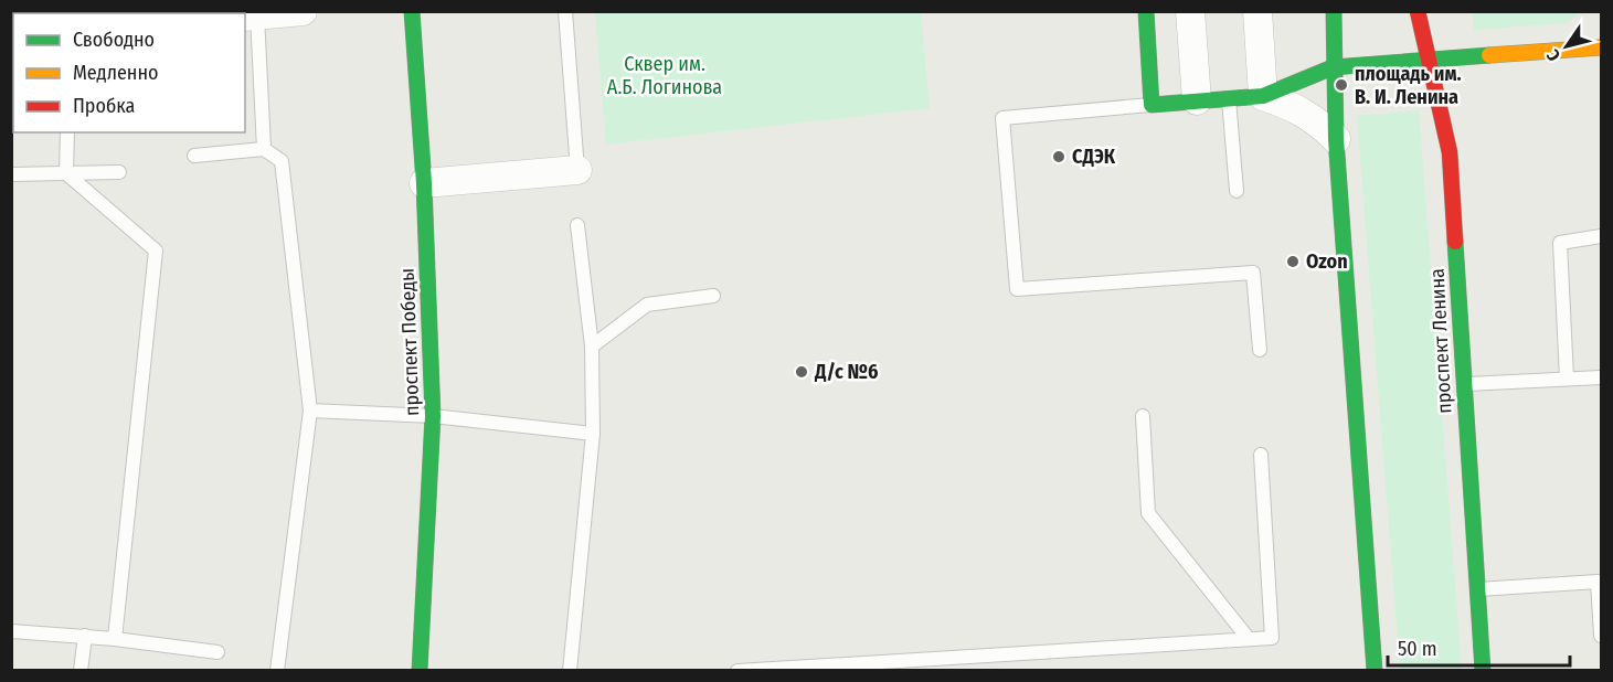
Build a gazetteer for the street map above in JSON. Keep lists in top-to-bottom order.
{
  "streets": {
    "street": ["проспект Ленина", "проспект Победы"]
  },
  "parks": ["Сквер им. А.Б. Логинова"],
  "places": [
    "площадь им. В. И. Ленина",
    "СДЭК",
    "Ozon",
    "Д/с №6"
  ],
  "legend": ["Свободно", "Медленно", "Пробка"],
  "scale_bar": "50 m",
  "north": "bottom left"
}
